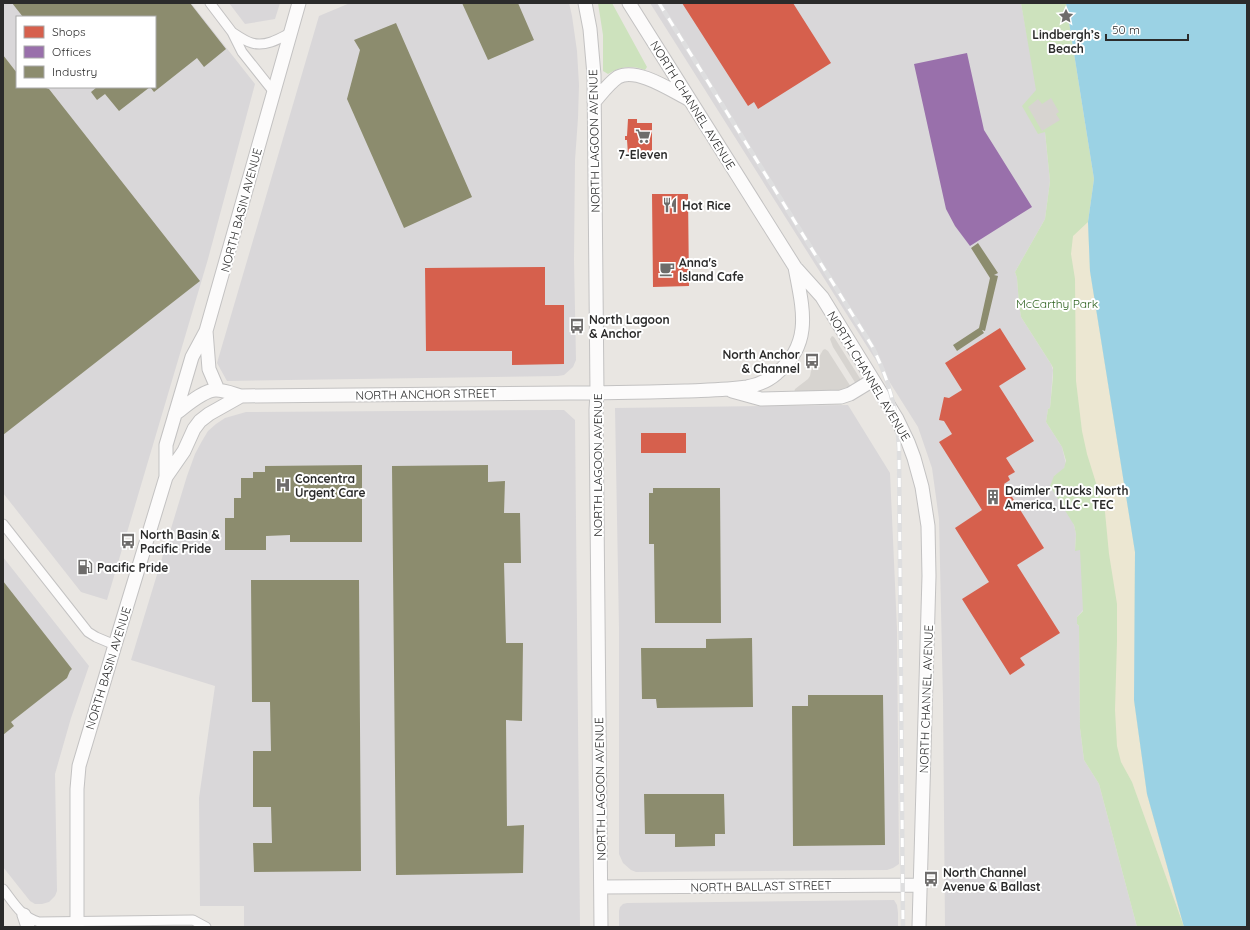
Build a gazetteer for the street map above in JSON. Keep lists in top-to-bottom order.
{
  "streets": {
    "street": [
      "NORTH CHANNEL AVENUE",
      "NORTH LAGOON AVENUE",
      "NORTH BASIN AVENUE",
      "NORTH ANCHOR STREET",
      "NORTH BALLAST STREET"
    ]
  },
  "crossings": [
    ["NORTH CHANNEL AVENUE", "NORTH ANCHOR STREET"],
    ["NORTH CHANNEL AVENUE", "NORTH BALLAST STREET"],
    ["NORTH LAGOON AVENUE", "NORTH ANCHOR STREET"],
    ["NORTH LAGOON AVENUE", "NORTH BALLAST STREET"],
    ["NORTH BASIN AVENUE", "NORTH ANCHOR STREET"]
  ],
  "parks": ["McCarthy Park"],
  "places": {
    "place": ["Lindbergh’s Beach"],
    "supermarket": ["7-Eleven"],
    "restaurant": ["Hot Rice"],
    "cafe": ["Anna's Island Cafe"],
    "bus stop": [
      "North Lagoon & Anchor",
      "North Anchor & Channel",
      "North Basin & Pacific Pride",
      "North Channel Avenue & Ballast"
    ],
    "hospital": ["Concentra Urgent Care"],
    "building": ["Daimler Trucks North America, LLC - TEC"],
    "fuel station": ["Pacific Pride"]
  },
  "legend": ["Shops", "Offices", "Industry"],
  "scale_bar": "50 m"
}
